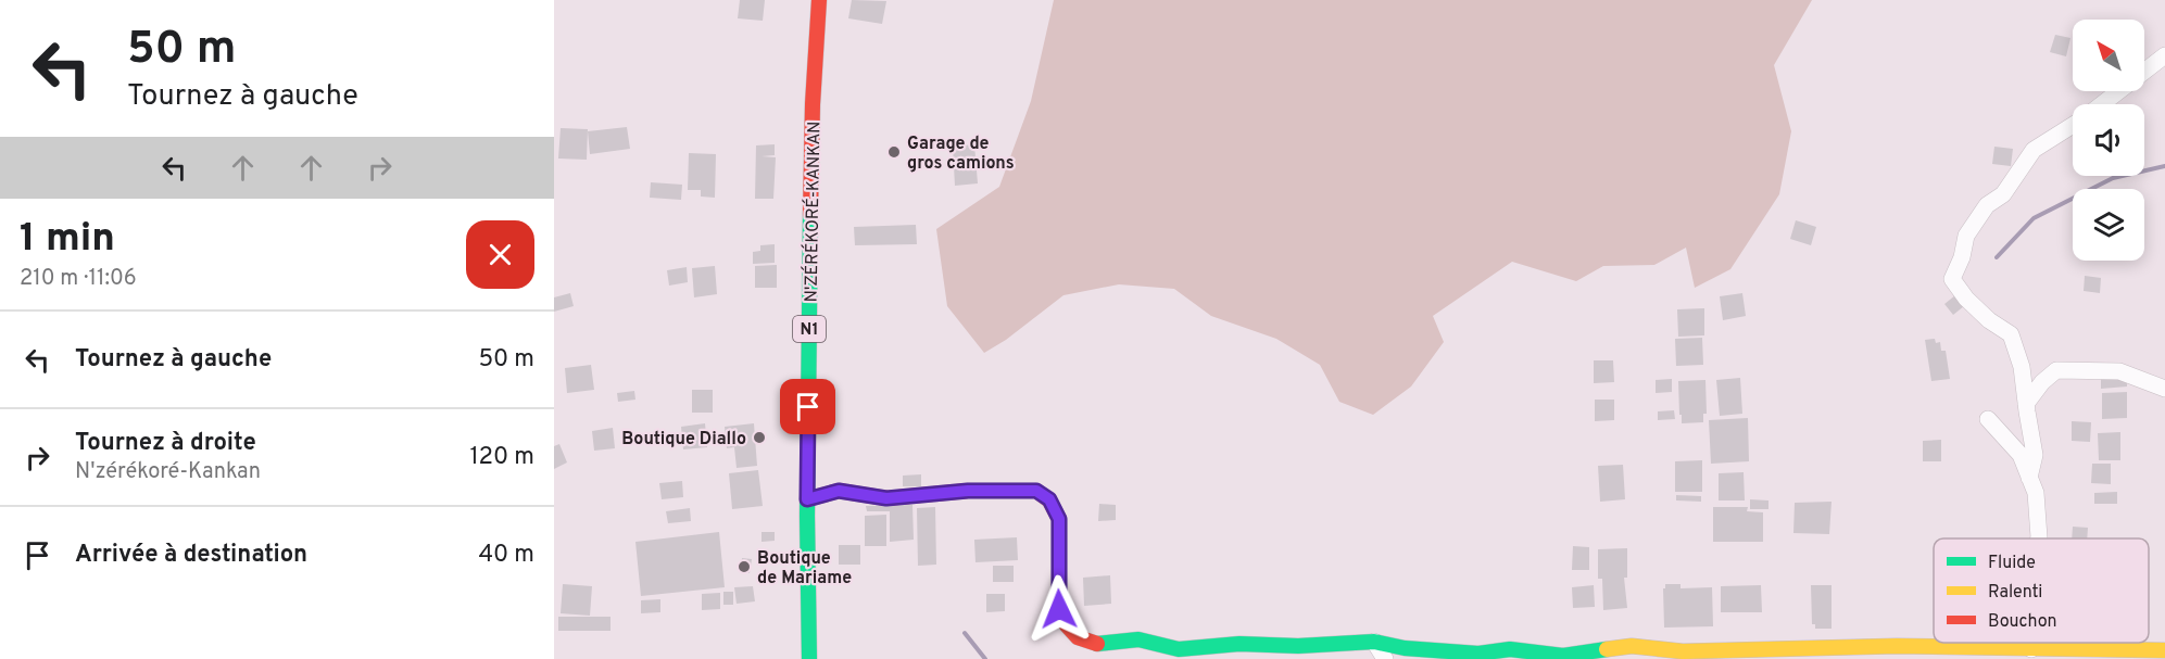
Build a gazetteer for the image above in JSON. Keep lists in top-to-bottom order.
{
  "streets": {
    "main road": ["N'ZÉRÉKORÉ-KANKAN", "N1"]
  },
  "places": ["Garage de gros camions", "Boutique Diallo", "Boutique de Mariame"],
  "legend": ["Fluide", "Ralenti", "Bouchon"],
  "north": "top left",
  "page": {
    "turn": ["50 m", "Tournez à gauche"],
    "heading": ["1 min", "210 m · 11:06"],
    "list": [
      {
        "name": "Tournez à gauche",
        "value": "50 m"
      },
      {
        "name": "Tournez à droite",
        "note": "N'zérékoré-Kankan",
        "value": "120 m"
      },
      {
        "name": "Arrivée à destination",
        "value": "40 m"
      }
    ]
  }
}
